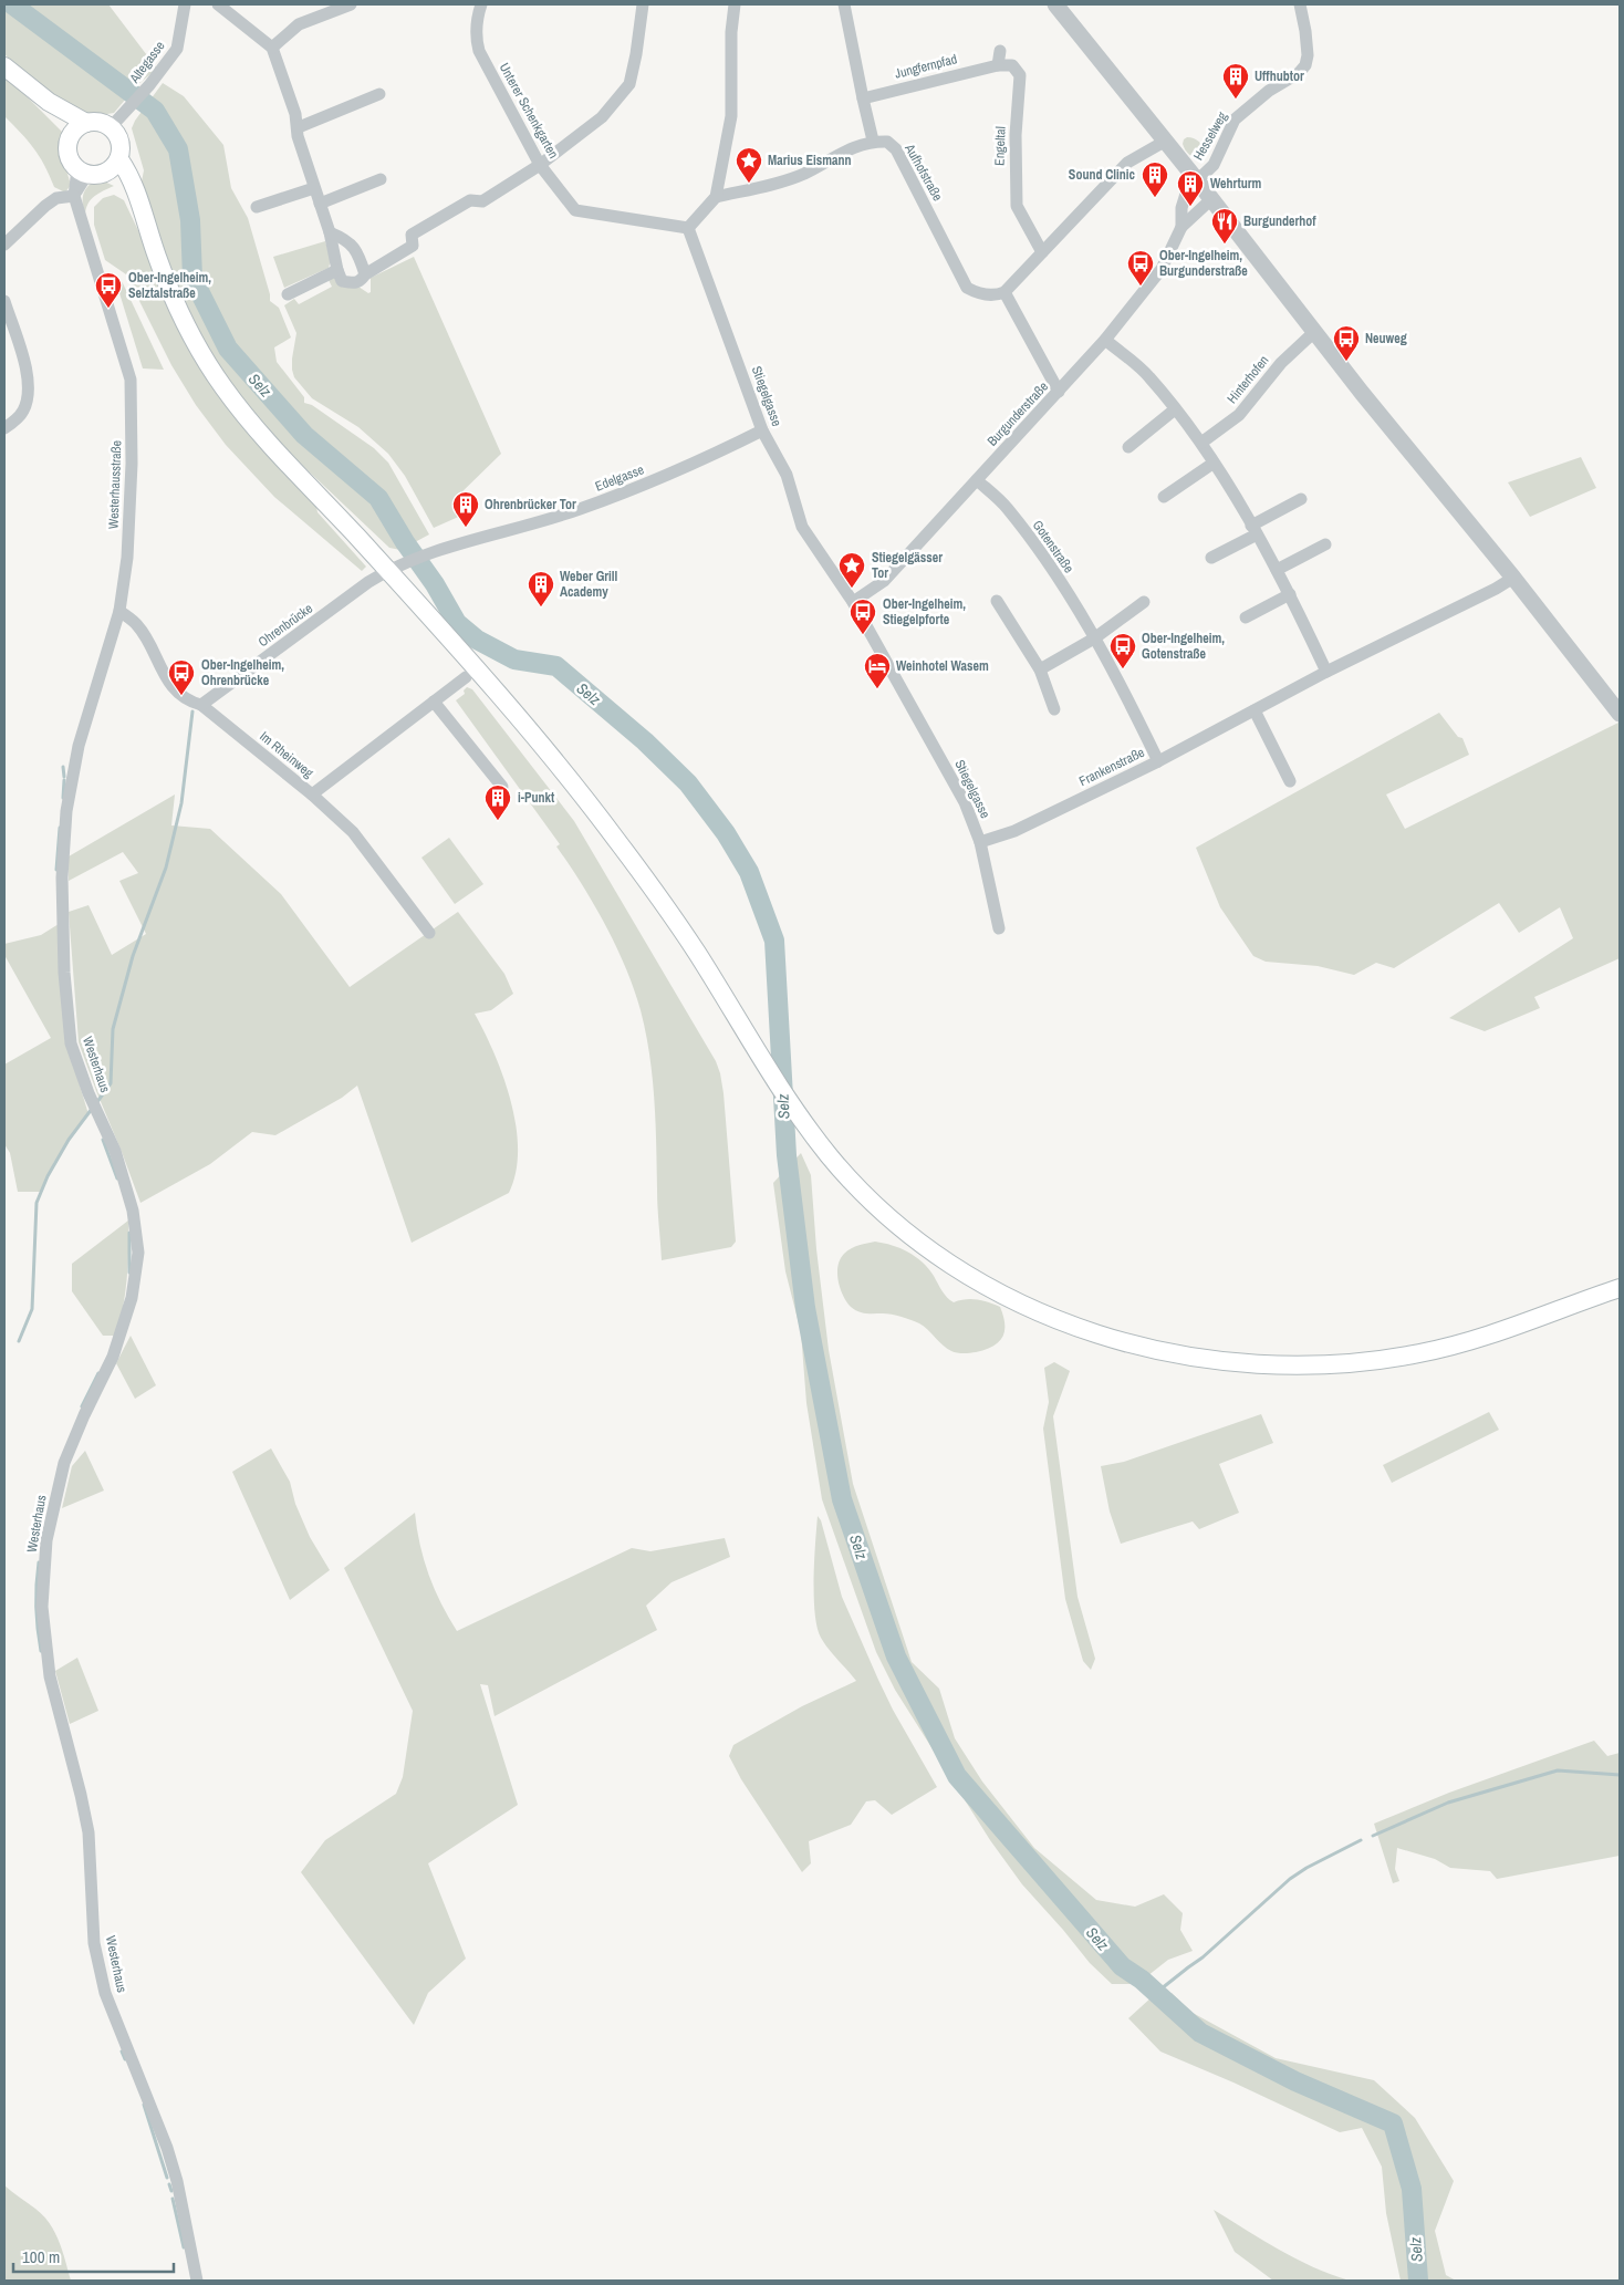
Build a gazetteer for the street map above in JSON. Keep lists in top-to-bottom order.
{
  "streets": {
    "street": [
      "Altegasse",
      "Jungfernpfad",
      "Unterer Schenkgarten",
      "Hesselweg",
      "Engeltal",
      "Aufhofstraße",
      "Hinterhofen",
      "Stiegelgasse",
      "Burgunderstraße",
      "Edelgasse",
      "Westerhausstraße",
      "Gotenstraße",
      "Ohrenbrücke",
      "Im Rheinweg",
      "Frankenstraße",
      "Westerhaus"
    ]
  },
  "crossings": [
    ["Jungfernpfad", "Engeltal"],
    ["Unterer Schenkgarten", "Stiegelgasse"],
    ["Hesselweg", "Burgunderstraße"],
    ["Stiegelgasse", "Burgunderstraße"],
    ["Stiegelgasse", "Edelgasse"],
    ["Stiegelgasse", "Frankenstraße"],
    ["Burgunderstraße", "Gotenstraße"],
    ["Edelgasse", "Ohrenbrücke"],
    ["Westerhausstraße", "Im Rheinweg"],
    ["Westerhausstraße", "Westerhaus"],
    ["Gotenstraße", "Frankenstraße"],
    ["Ohrenbrücke", "Im Rheinweg"]
  ],
  "water": ["Selz"],
  "places": {
    "building": [
      "Uffhubtor",
      "Sound Clinic",
      "Wehrturm",
      "Ohrenbrücker Tor",
      "Weber Grill Academy",
      "i-Punkt"
    ],
    "place": ["Marius Eismann", "Stiegelgässer Tor"],
    "restaurant": ["Burgunderhof"],
    "bus stop": [
      "Ober-Ingelheim, Burgunderstraße",
      "Ober-Ingelheim, Selztalstraße",
      "Neuweg",
      "Ober-Ingelheim, Stiegelpforte",
      "Ober-Ingelheim, Gotenstraße",
      "Ober-Ingelheim, Ohrenbrücke"
    ],
    "hotel": ["Weinhotel Wasem"]
  },
  "scale_bar": "100 m"
}
